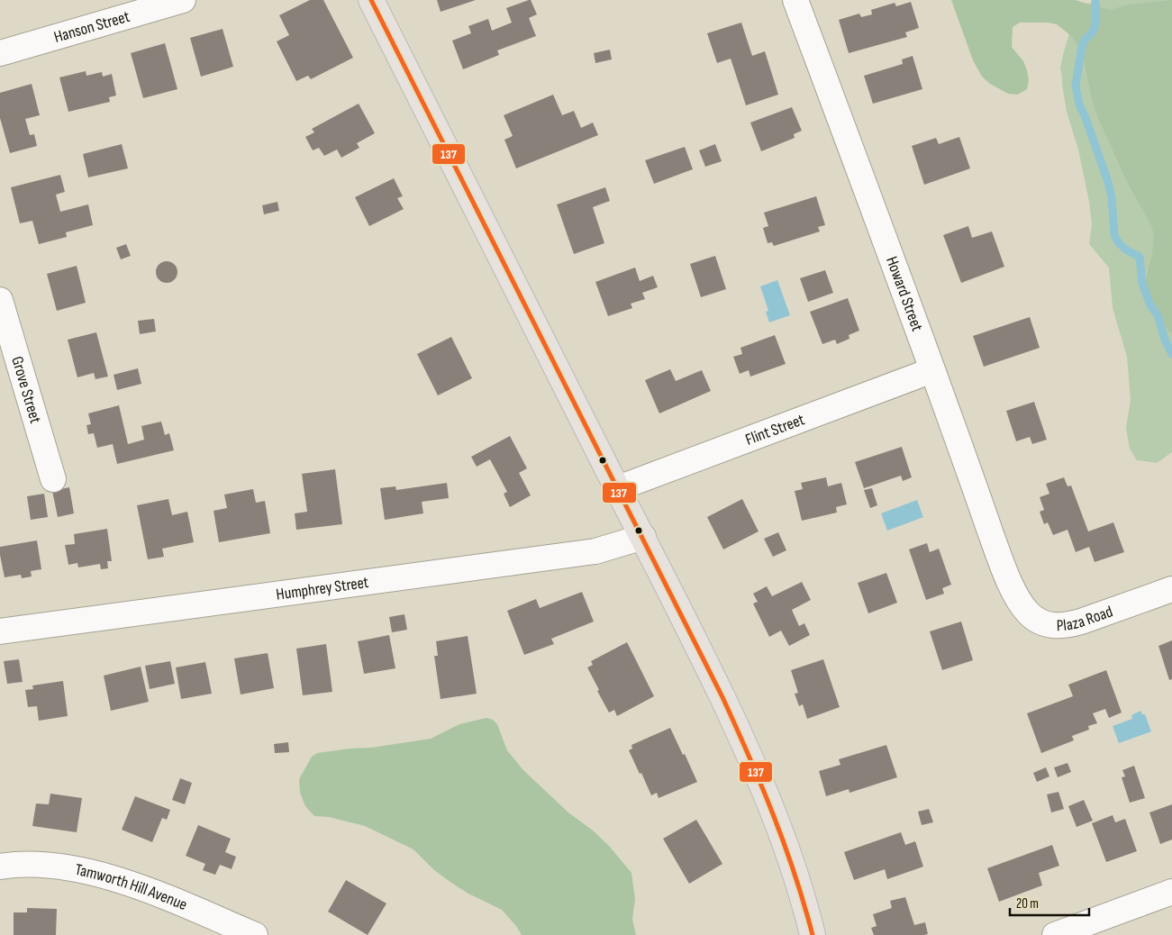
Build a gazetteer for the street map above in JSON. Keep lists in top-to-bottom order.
{
  "streets": {
    "street": [
      "Hanson Street",
      "Howard Street",
      "Grove Street",
      "Flint Street",
      "Humphrey Street",
      "Plaza Road",
      "Tamworth Hill Avenue"
    ]
  },
  "crossings": [
    ["Howard Street", "Flint Street"],
    ["Howard Street", "Plaza Road"]
  ],
  "lines": ["transit line 137"],
  "scale_bar": "20 m"
}
